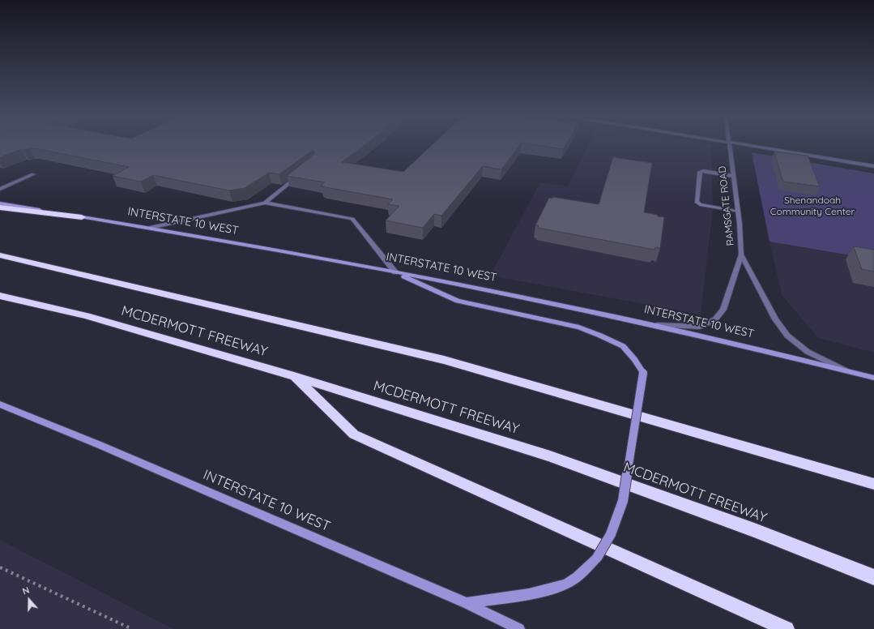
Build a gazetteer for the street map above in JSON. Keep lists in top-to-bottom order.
{
  "streets": {
    "highway": ["MCDERMOTT FREEWAY"],
    "main road": ["INTERSTATE 10 WEST"],
    "street": ["RAMSGATE ROAD"]
  },
  "crossings": [
    ["RAMSGATE ROAD", "INTERSTATE 10 WEST"]
  ],
  "parks": ["Shenandoah Community Center"],
  "north": "top"
}
